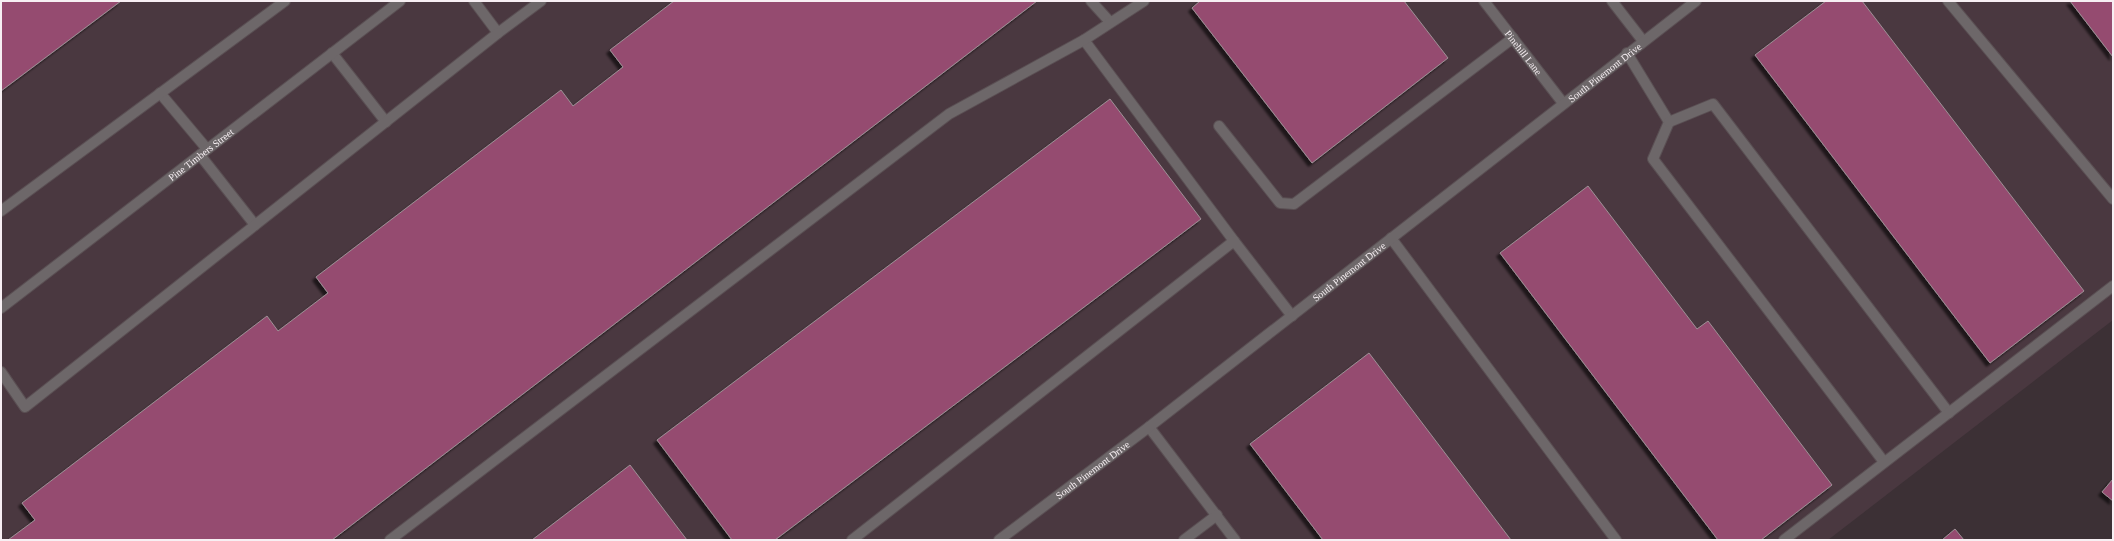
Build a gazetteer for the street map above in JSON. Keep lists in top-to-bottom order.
{
  "streets": {
    "street": ["Pinehill Lane", "South Pinemont Drive", "Pine Timbers Street"]
  },
  "crossings": [
    ["Pinehill Lane", "South Pinemont Drive"]
  ]
}
